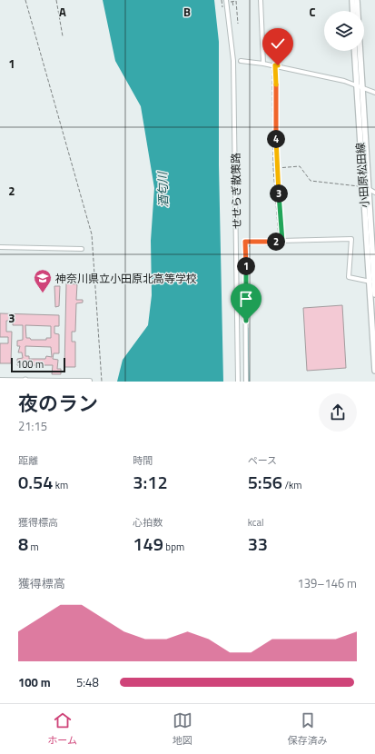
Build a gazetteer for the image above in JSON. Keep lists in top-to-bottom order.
{
  "streets": {
    "main road": ["小田原松田線"],
    "street": ["せせらぎ散策路"]
  },
  "water": ["酒匂川"],
  "places": {
    "school or university": ["神奈川県立小田原北高等学校"]
  },
  "scale_bar": "100 m",
  "page": {
    "pins": [
      "4",
      "3",
      "2",
      "1"
    ],
    "scale": "100 m",
    "heading": ["夜のラン", "21:15"],
    "stats": [
      ["距離", "0.54 km"],
      ["時間", "3:12"],
      ["ペース", "5:56 /km"],
      ["獲得標高", "8 m"],
      ["心拍数", "149 bpm"],
      ["kcal", "33"]
    ],
    "chart": ["獲得標高", "139–146 m"],
    "list": [
      {
        "name": "100 m",
        "note": "5:48"
      }
    ],
    "tabs": ["ホーム", "地図", "保存済み"]
  },
  "grid": {
    "columns": ["A", "B", "C"],
    "rows": ["1", "2", "3"]
  }
}
